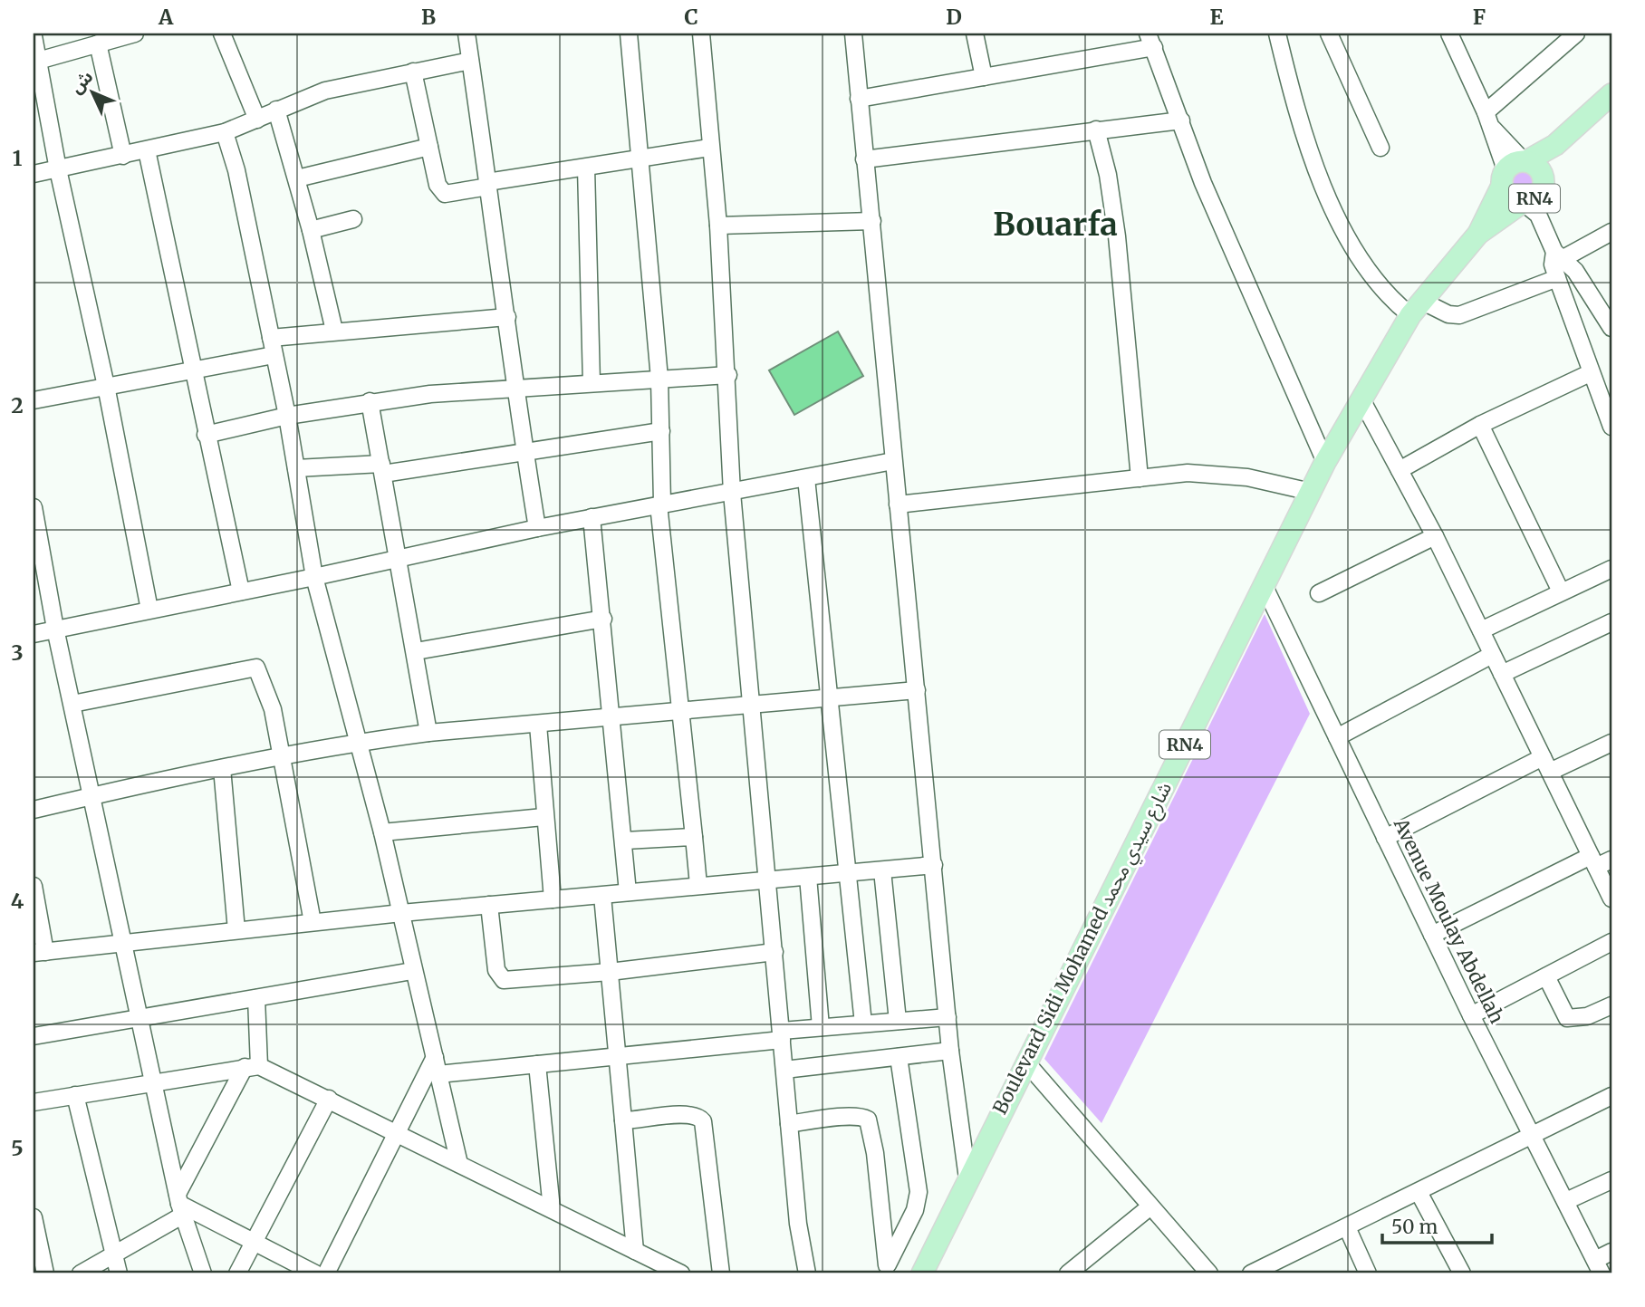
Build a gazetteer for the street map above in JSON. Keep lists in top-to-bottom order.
{
  "streets": {
    "main road": ["RN4", "Boulevard Sidi Mohamed شارع سيدي محمد"],
    "street": ["Avenue Moulay Abdellah"]
  },
  "crossings": [
    ["RN4", "Boulevard Sidi Mohamed شارع سيدي محمد"],
    ["Avenue Moulay Abdellah", "Boulevard Sidi Mohamed شارع سيدي محمد"]
  ],
  "districts": ["Bouarfa"],
  "scale_bar": "50 m",
  "north": "top left",
  "grid": {
    "columns": [
      "A",
      "B",
      "C",
      "D",
      "E",
      "F"
    ],
    "rows": [
      "1",
      "2",
      "3",
      "4",
      "5"
    ]
  }
}
